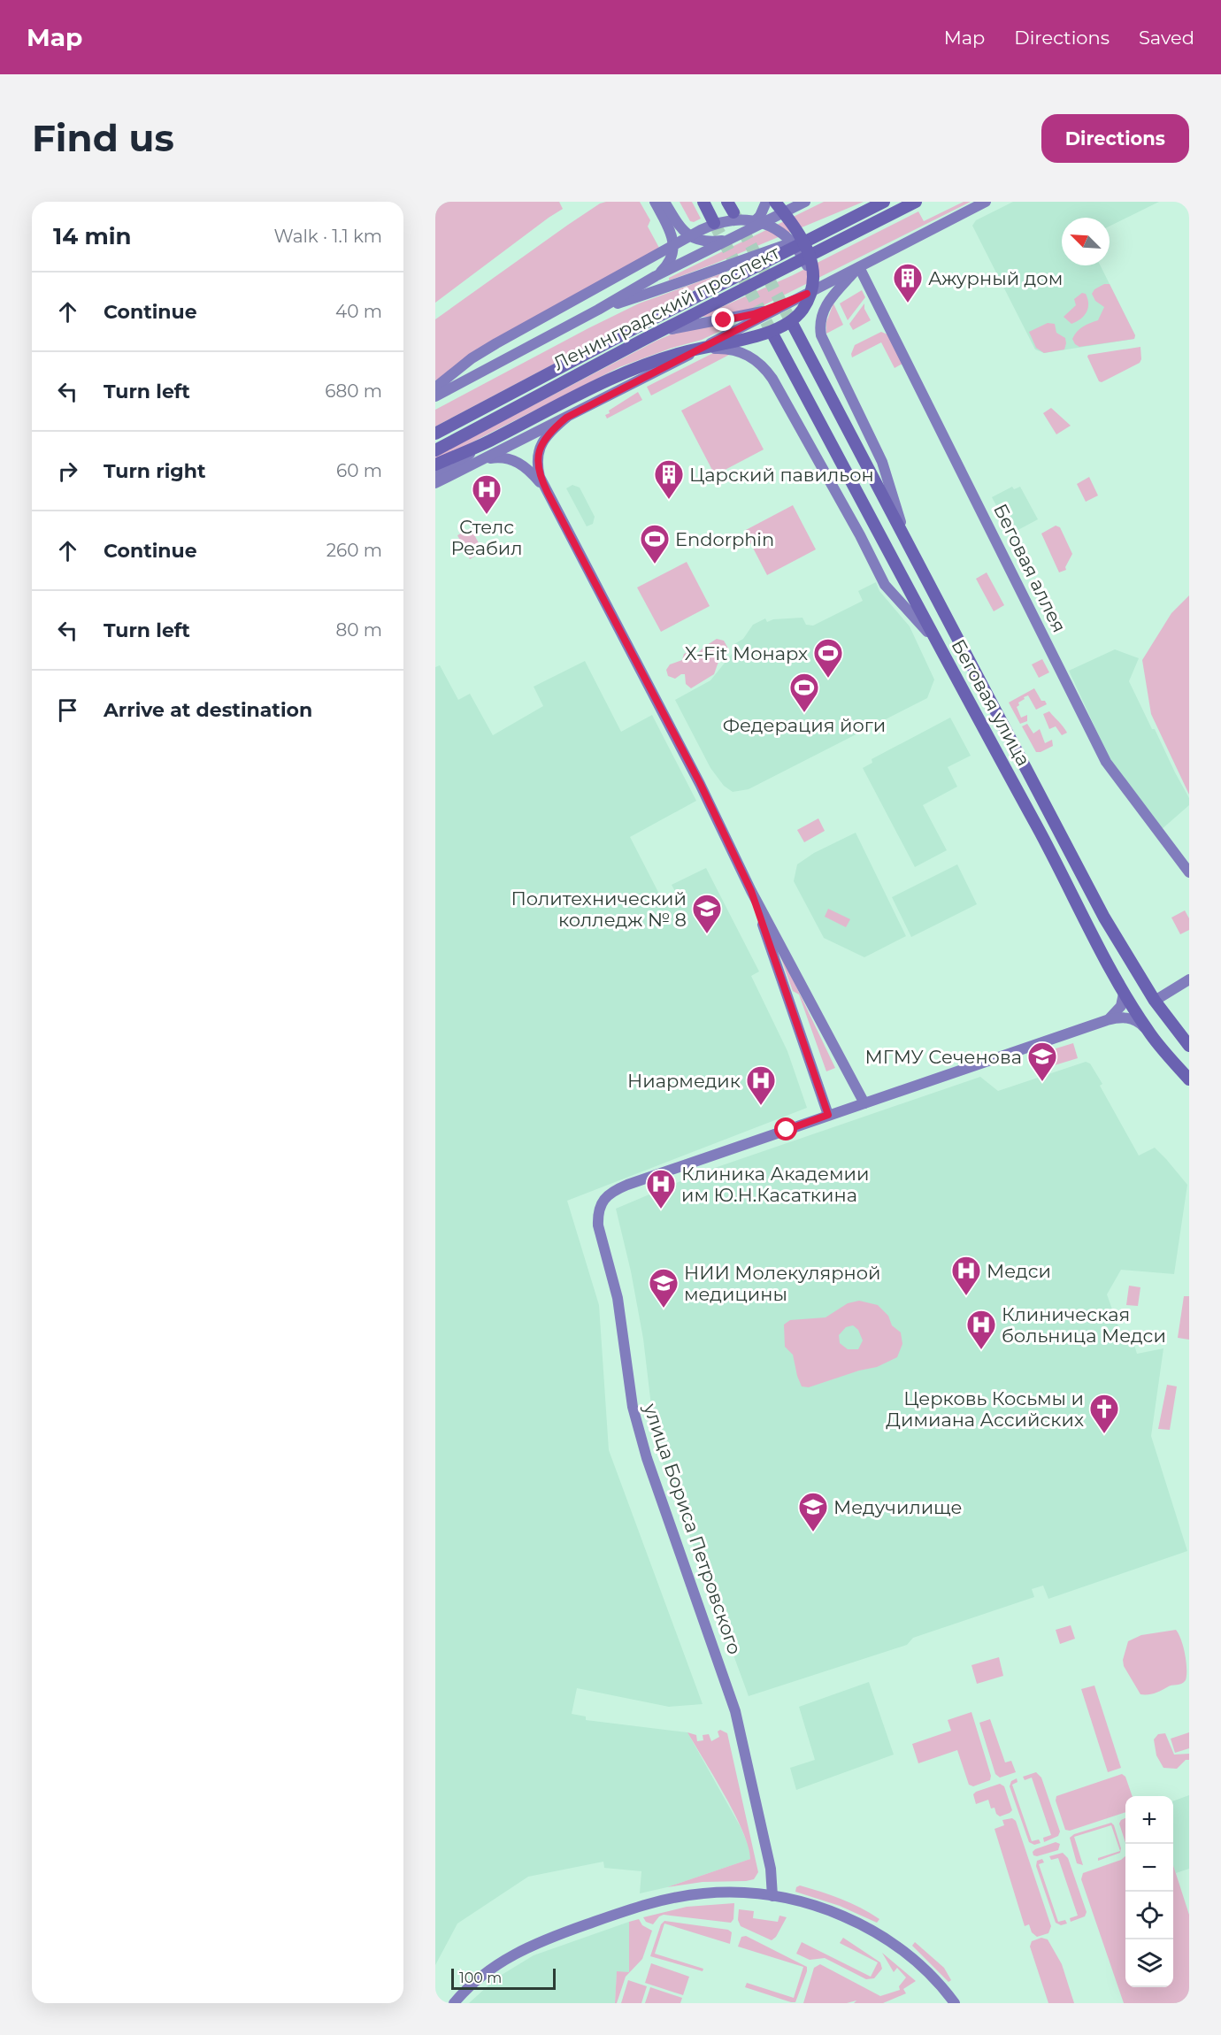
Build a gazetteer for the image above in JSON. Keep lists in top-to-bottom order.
{
  "streets": {
    "main road": ["Ленинградский проспект", "Беговая улица"],
    "street": ["Беговая аллея", "улица Бориса Петровского"]
  },
  "crossings": [
    ["Беговая аллея", "Беговая улица"]
  ],
  "places": {
    "building": ["Ажурный дом", "Царский павильон"],
    "hospital": [
      "Стелс Реабил",
      "Ниармедик",
      "Клиника Академии им Ю.Н.Касаткина",
      "Медси",
      "Клиническая больница Медси"
    ],
    "sports": ["Endorphin", "X-Fit Монарх", "Федерация йоги"],
    "school or university": [
      "Политехнический колледж № 8",
      "МГМУ Сеченова",
      "НИИ Молекулярной медицины",
      "Медучилище"
    ],
    "church": ["Церковь Косьмы и Димиана Ассийских"]
  },
  "scale_bar": "100 m",
  "north": "top left",
  "page": {
    "header": "Map",
    "nav": ["Map", "Directions", "Saved"],
    "buttons": "Directions",
    "title": "Find us",
    "heading": ["14 min", "Walk · 1.1 km"],
    "list": [
      ["Continue", "40 m"],
      ["Turn left", "680 m"],
      ["Turn right", "60 m"],
      ["Continue", "260 m"],
      ["Turn left", "80 m"],
      "Arrive at destination"
    ],
    "map_buttons": ["+", "−"],
    "scale": "100 m"
  }
}
